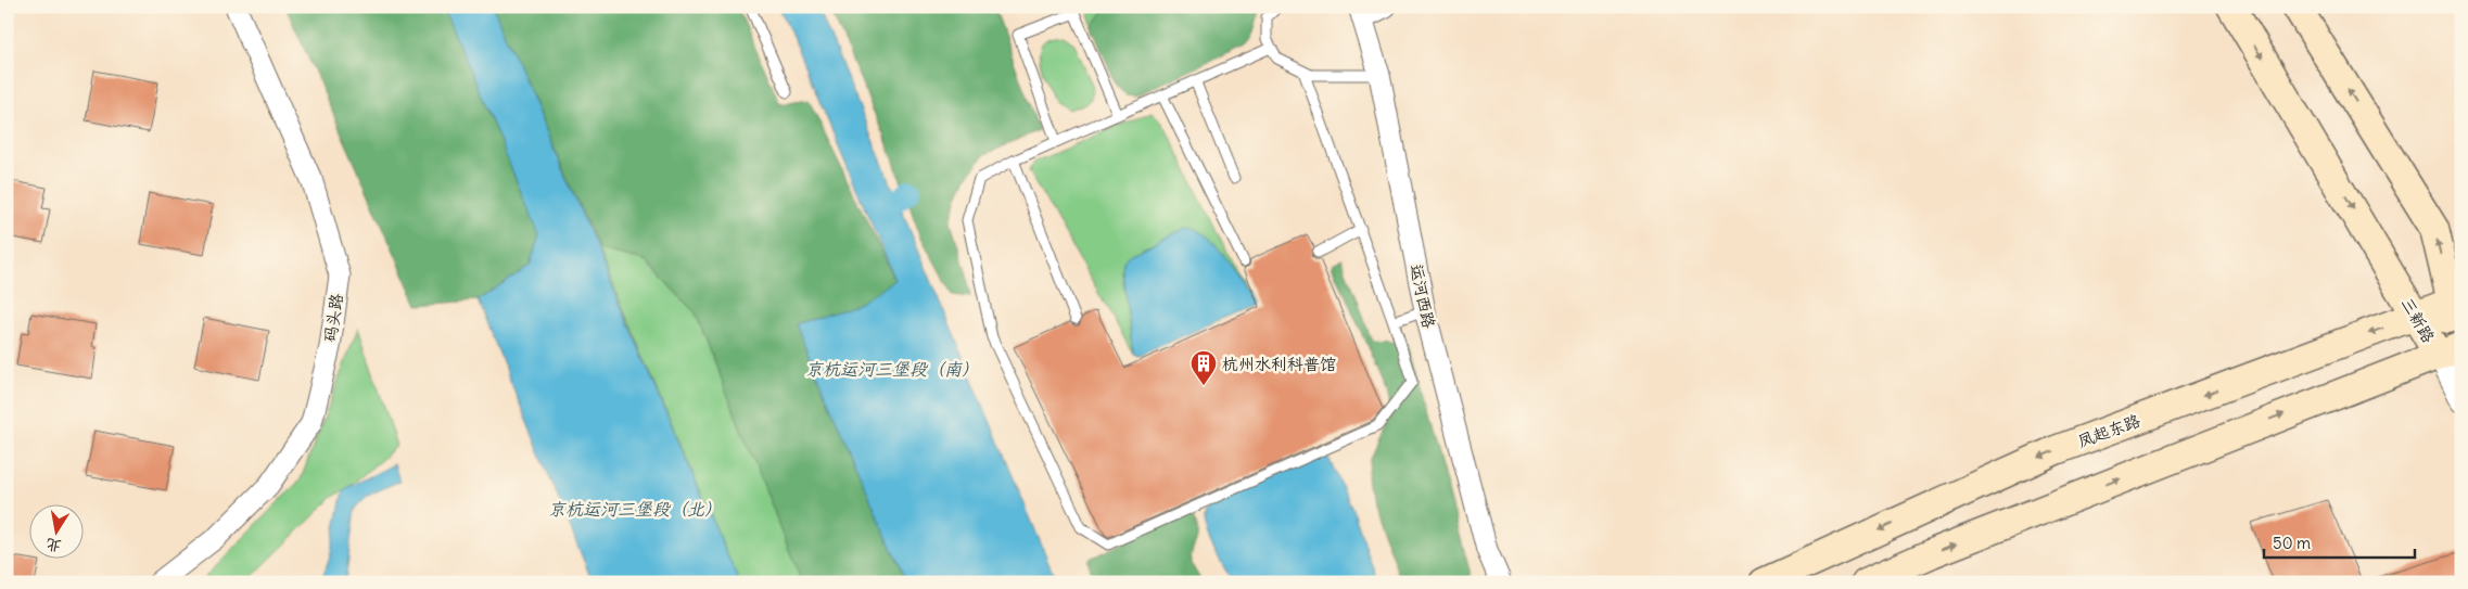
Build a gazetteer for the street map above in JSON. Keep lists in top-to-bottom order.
{
  "streets": {
    "main road": ["三新路", "凤起东路"],
    "street": ["运河西路", "码头路"]
  },
  "crossings": [
    ["三新路", "凤起东路"]
  ],
  "water": ["京杭运河三堡段（南）", "京杭运河三堡段（北）"],
  "places": {
    "building": ["杭州水利科普馆"]
  },
  "scale_bar": "50 m",
  "north": "bottom"
}
